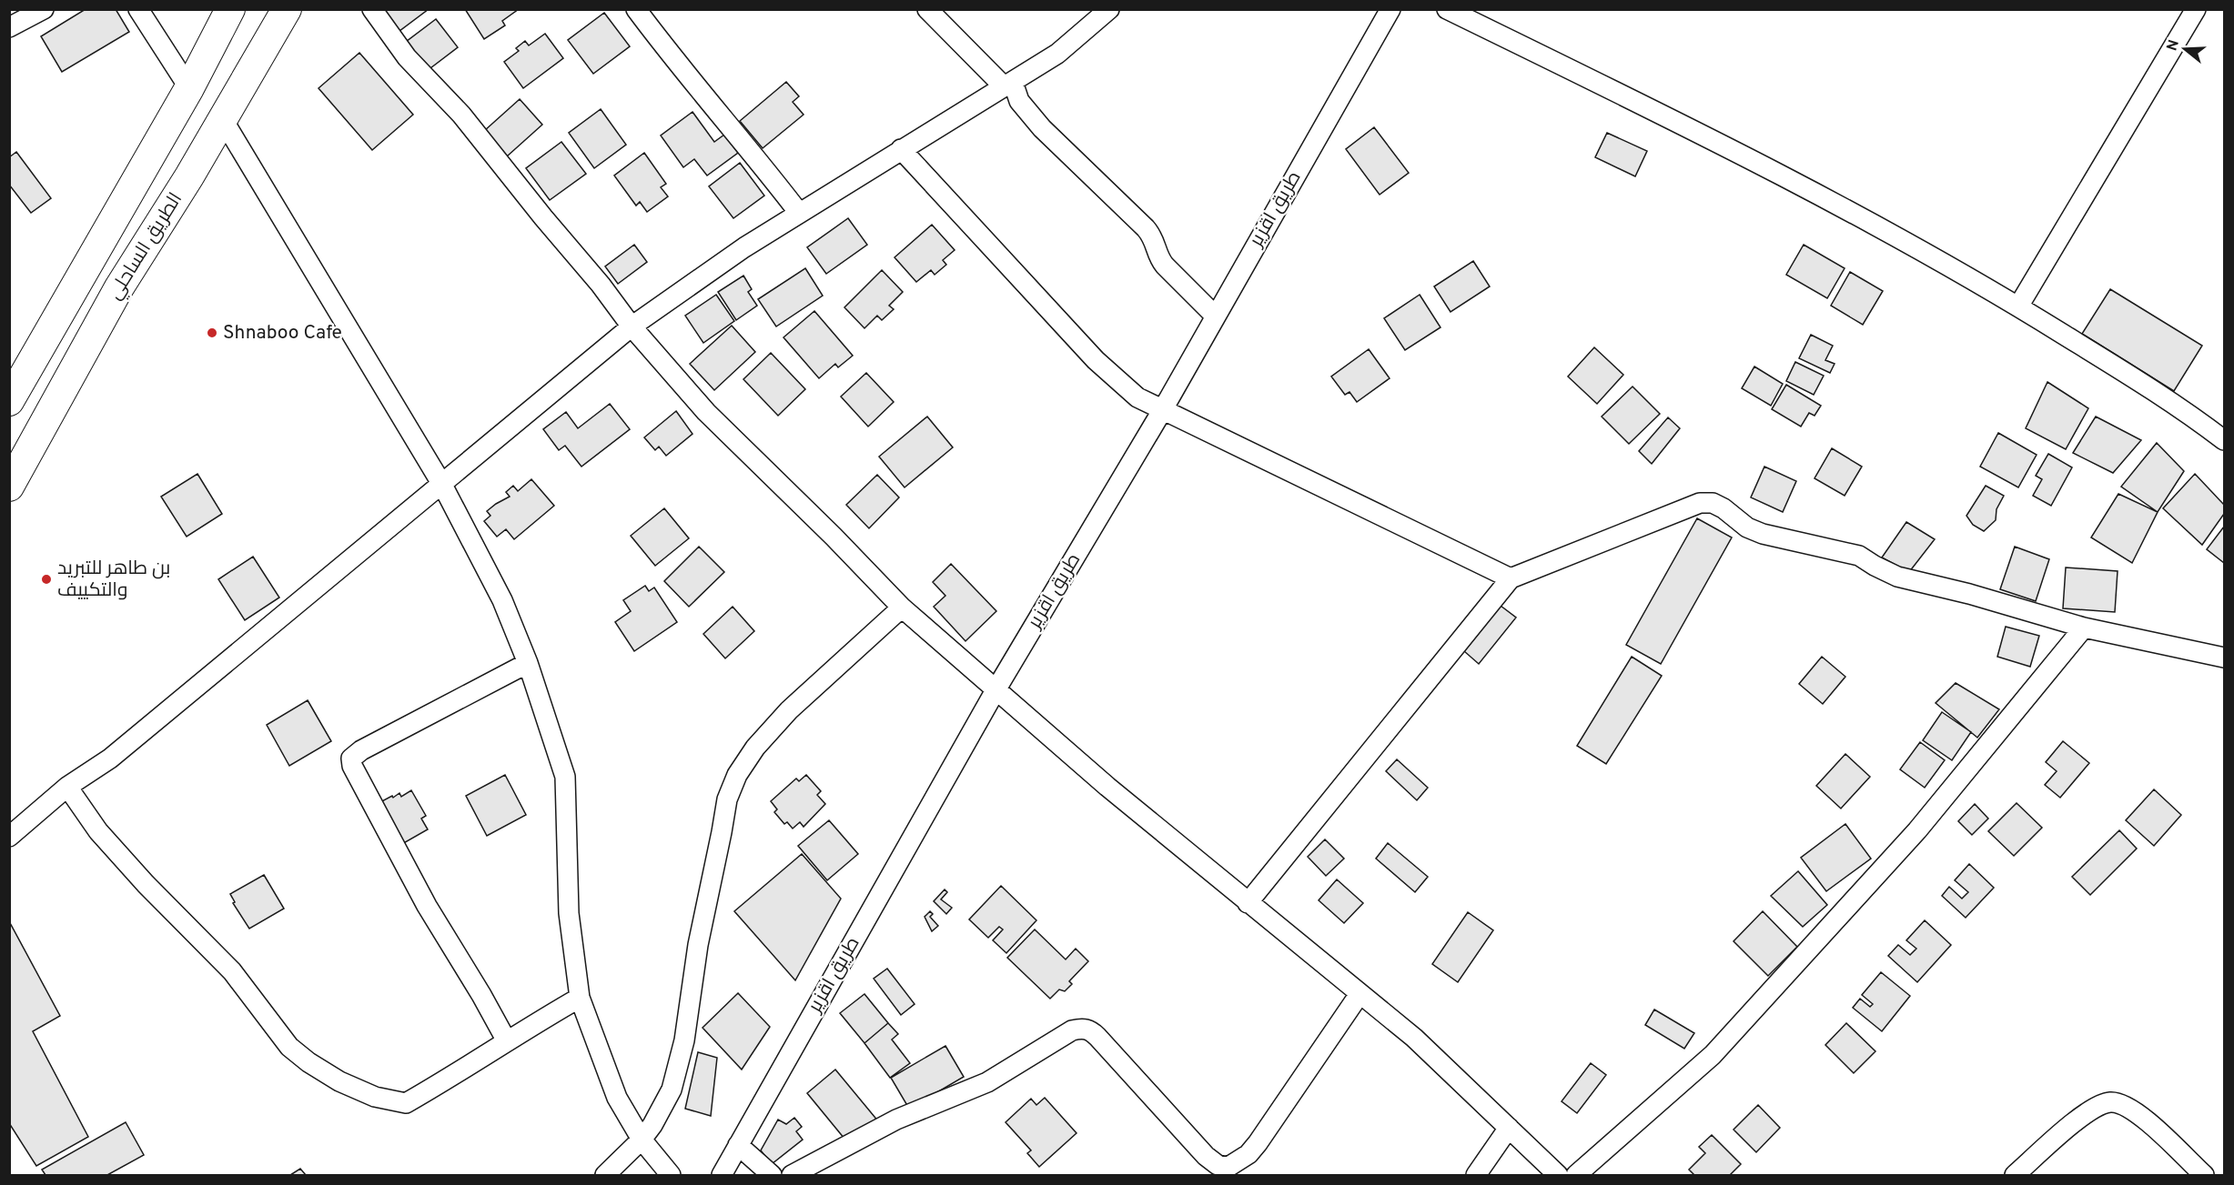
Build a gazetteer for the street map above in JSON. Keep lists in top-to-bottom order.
{
  "streets": {
    "highway": ["الطريق الساحلي"],
    "street": ["طريق اقزير"]
  },
  "places": ["Shnaboo Cafe", "بن طاهر للتبريد والتكييف"],
  "north": "left"
}
